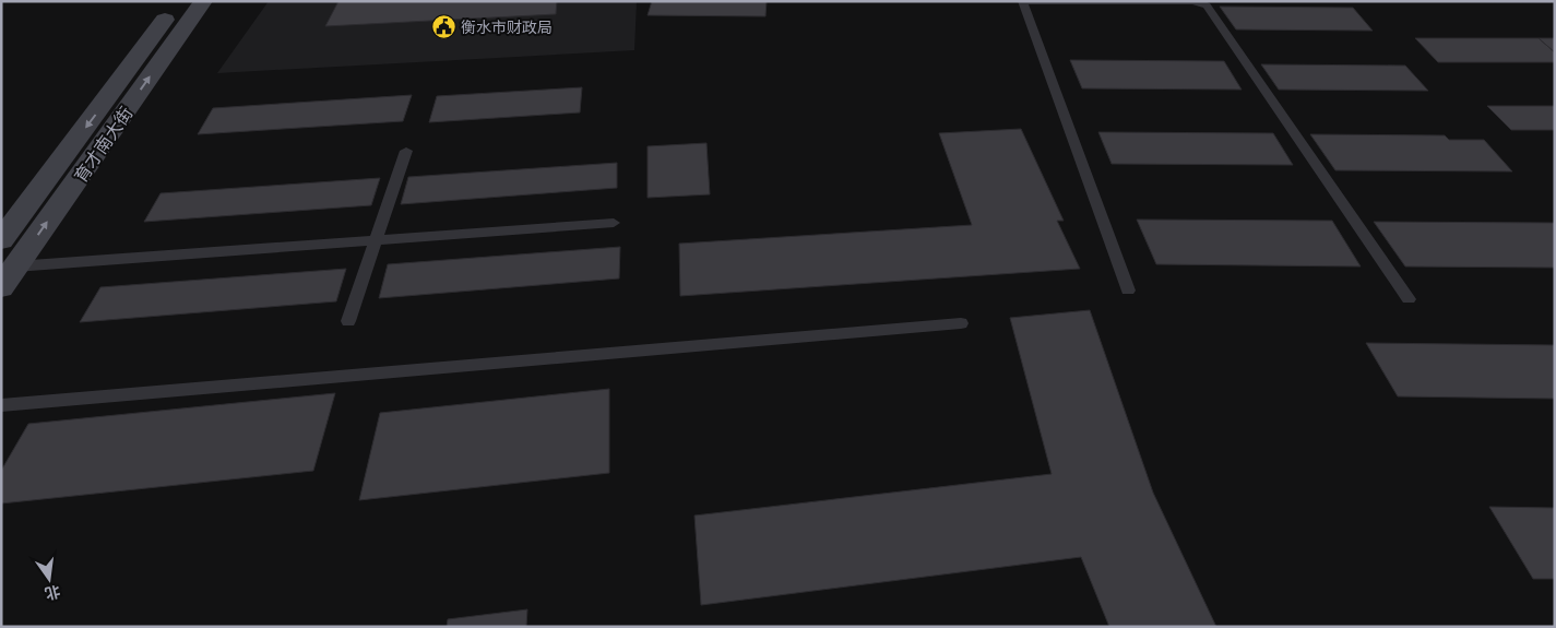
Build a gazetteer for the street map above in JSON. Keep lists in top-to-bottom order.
{
  "streets": {
    "main road": ["育才南大街"]
  },
  "places": {
    "public building": ["衡水市财政局"]
  },
  "north": "bottom"
}
